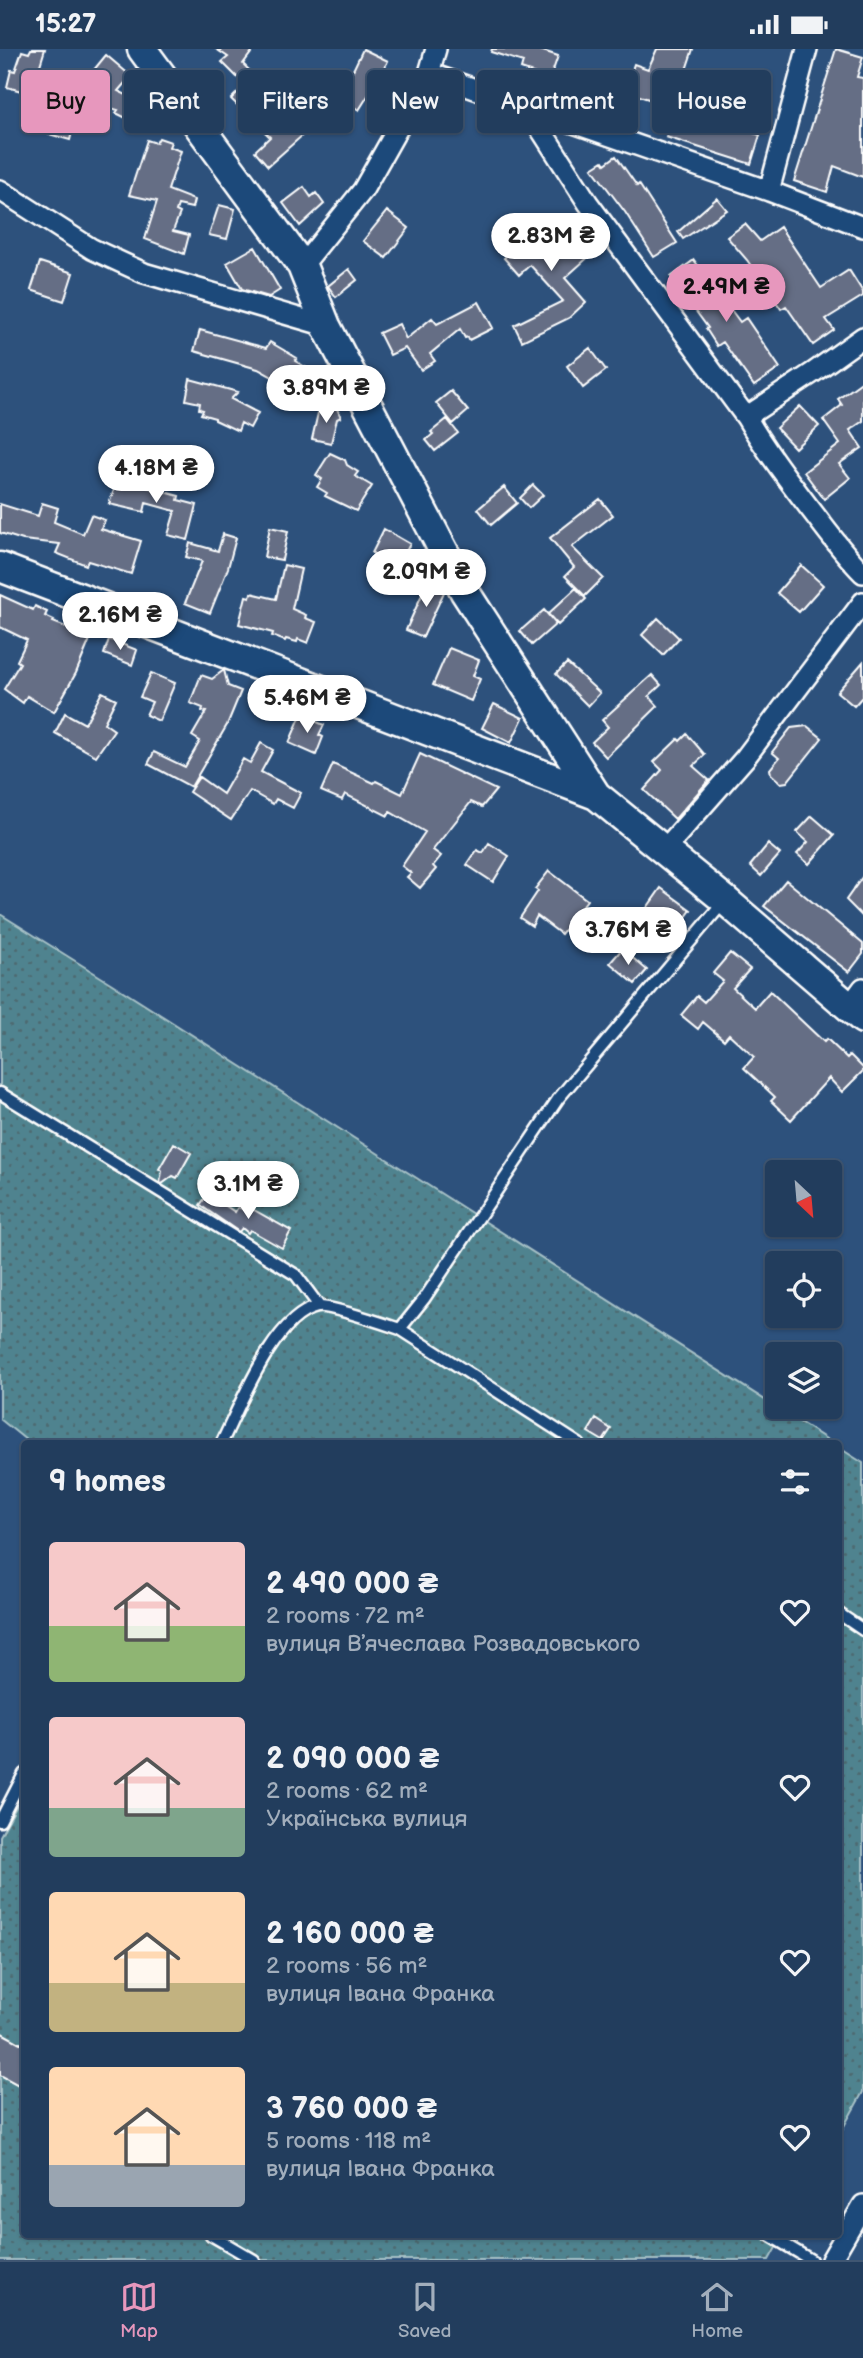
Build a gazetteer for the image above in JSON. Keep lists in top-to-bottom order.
{
  "north": "bottom right",
  "page": {
    "status": "15:27",
    "chip": [
      "Buy",
      "Rent",
      "Filters",
      "New",
      "Apartment",
      "House"
    ],
    "price": [
      "2.83M ₴",
      "2.49M ₴",
      "3.89M ₴",
      "4.18M ₴",
      "2.09M ₴",
      "2.16M ₴",
      "5.46M ₴",
      "3.76M ₴",
      "3.1M ₴"
    ],
    "heading": "9 homes",
    "list": [
      {
        "name": "2 490 000 ₴",
        "note": "2 rooms · 72 m² · вулиця Вʼячеслава Розвадовського"
      },
      {
        "name": "2 090 000 ₴",
        "note": "2 rooms · 62 m² · Українська вулиця"
      },
      {
        "name": "2 160 000 ₴",
        "note": "2 rooms · 56 m² · вулиця Івана Франка"
      },
      {
        "name": "3 760 000 ₴",
        "note": "5 rooms · 118 m² · вулиця Івана Франка"
      }
    ],
    "tabs": ["Map", "Saved", "Home"]
  }
}
